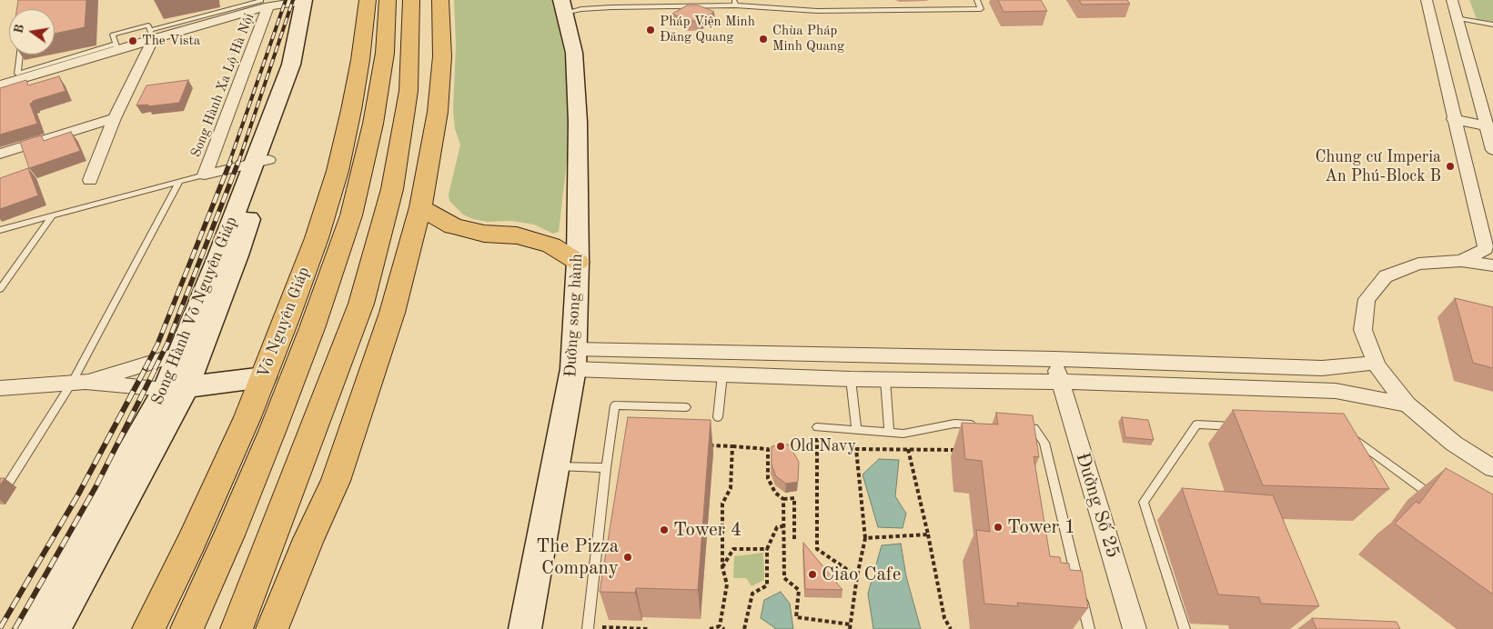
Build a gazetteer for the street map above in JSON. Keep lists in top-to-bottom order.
{
  "streets": {
    "highway": ["Võ Nguyên Giáp"],
    "main road": ["Song Hành Võ Nguyên Giáp", "Đường song hành"],
    "street": ["Song Hành Xa Lộ Hà Nội", "Đường Số 25"]
  },
  "places": [
    "Pháp Viện Minh Đăng Quang",
    "Chùa Pháp Minh Quang",
    "The Vista",
    "Chung cư Imperia An Phú-Block B",
    "Old Navy",
    "Tower 1",
    "Tower 4",
    "The Pizza Company",
    "Ciao Cafe"
  ],
  "north": "left"
}
